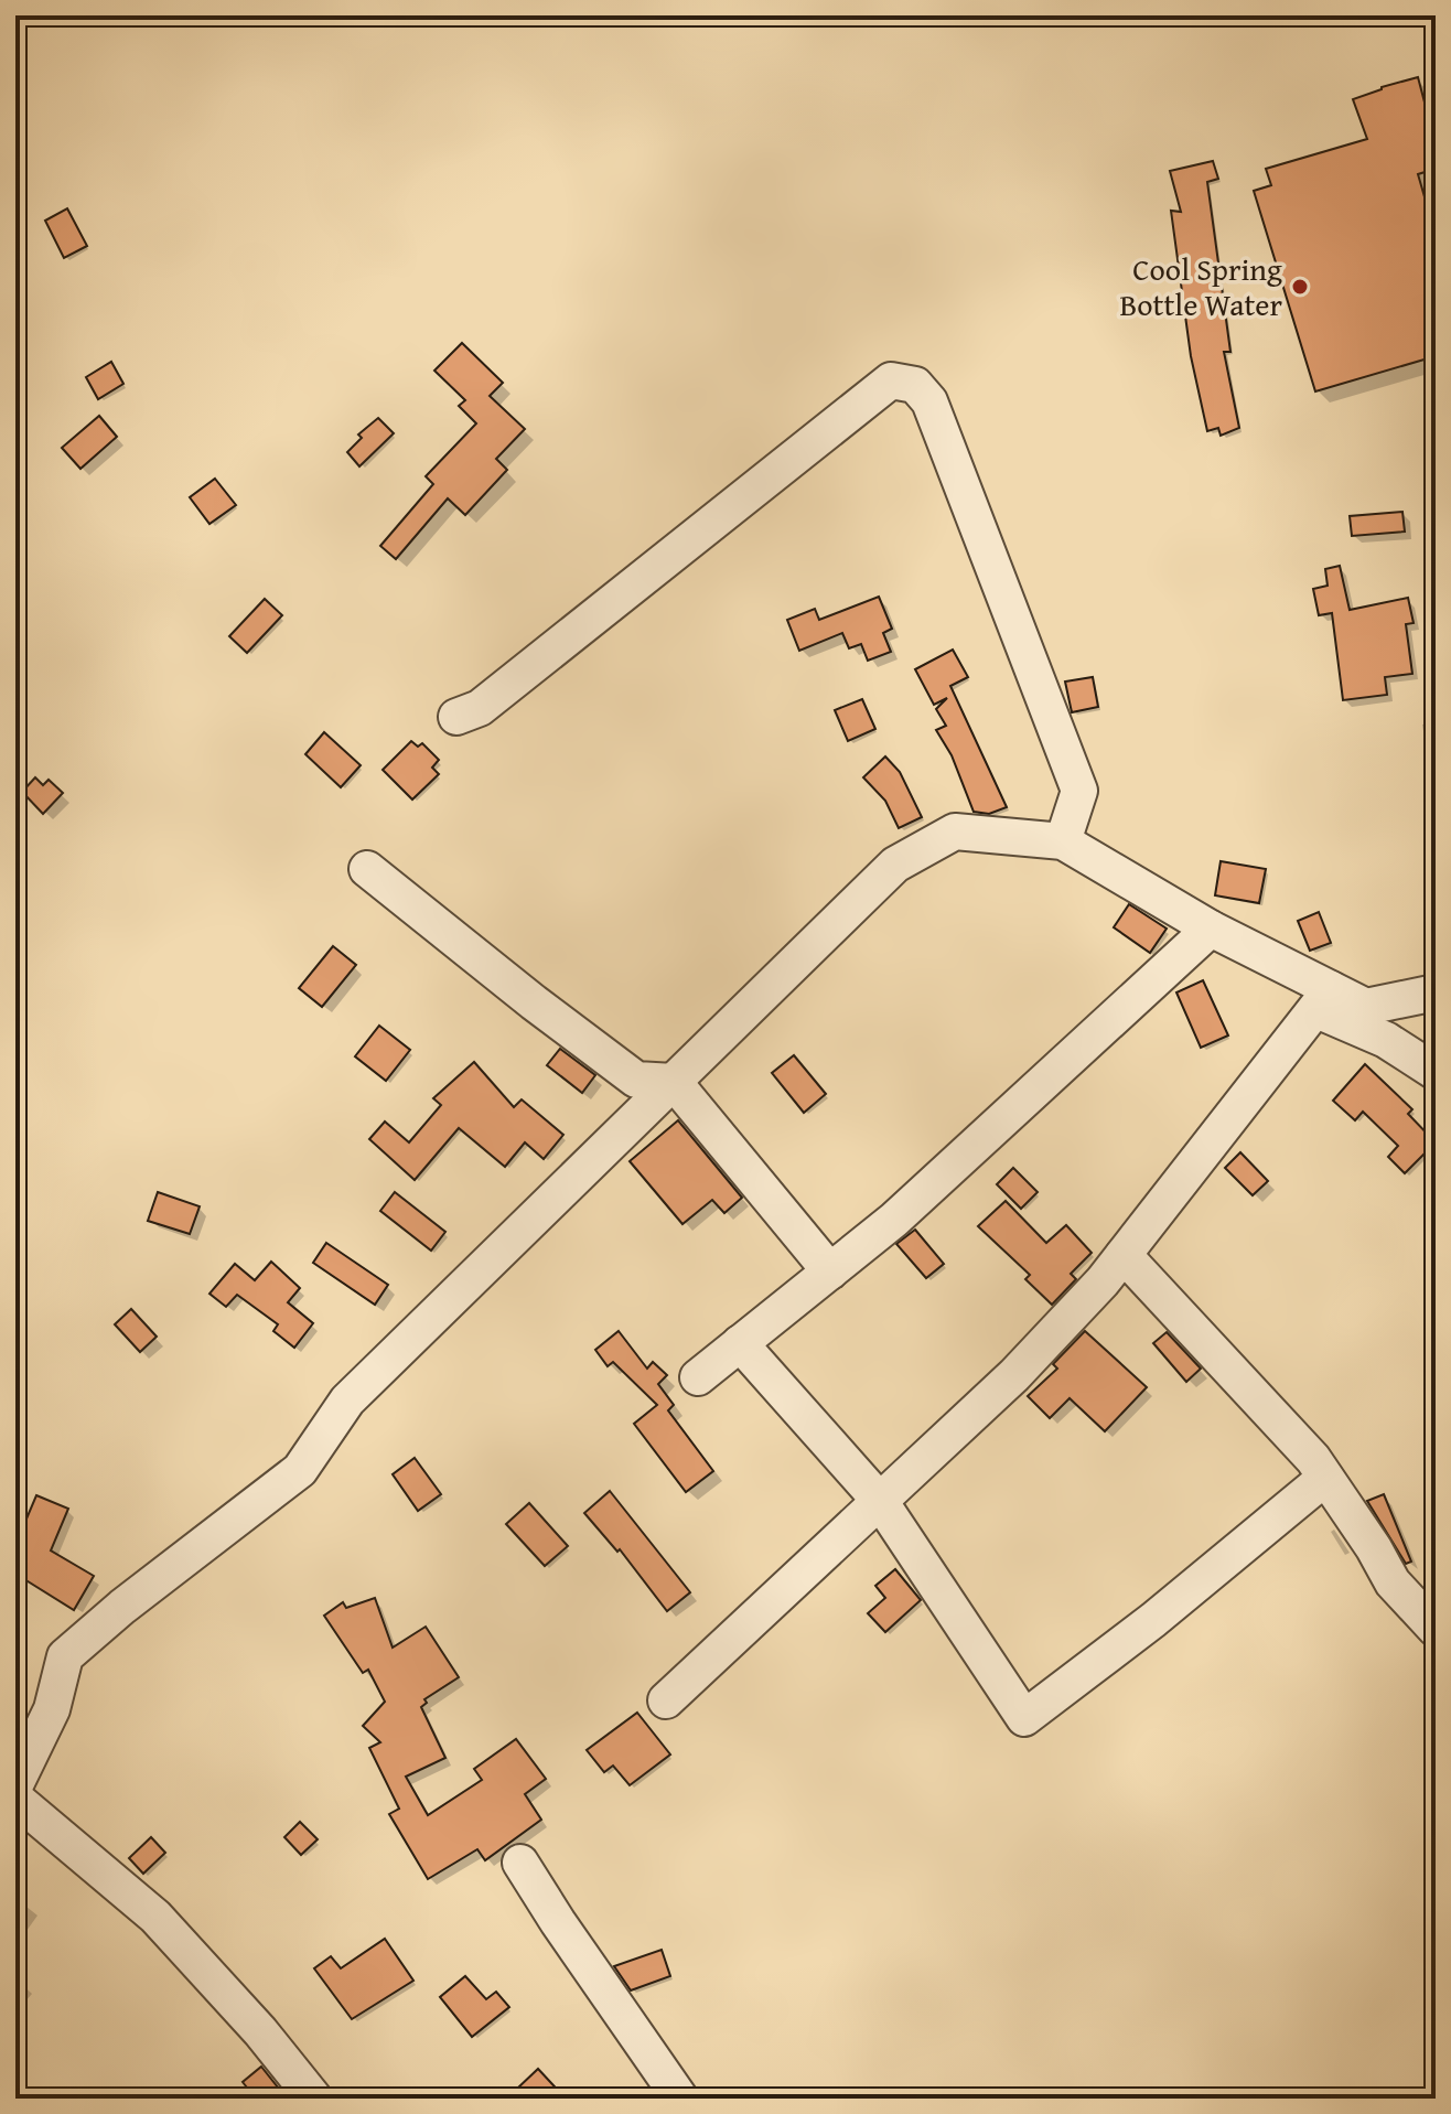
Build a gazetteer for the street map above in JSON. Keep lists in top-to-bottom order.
{
  "places": ["Cool Spring Bottle Water"]
}
